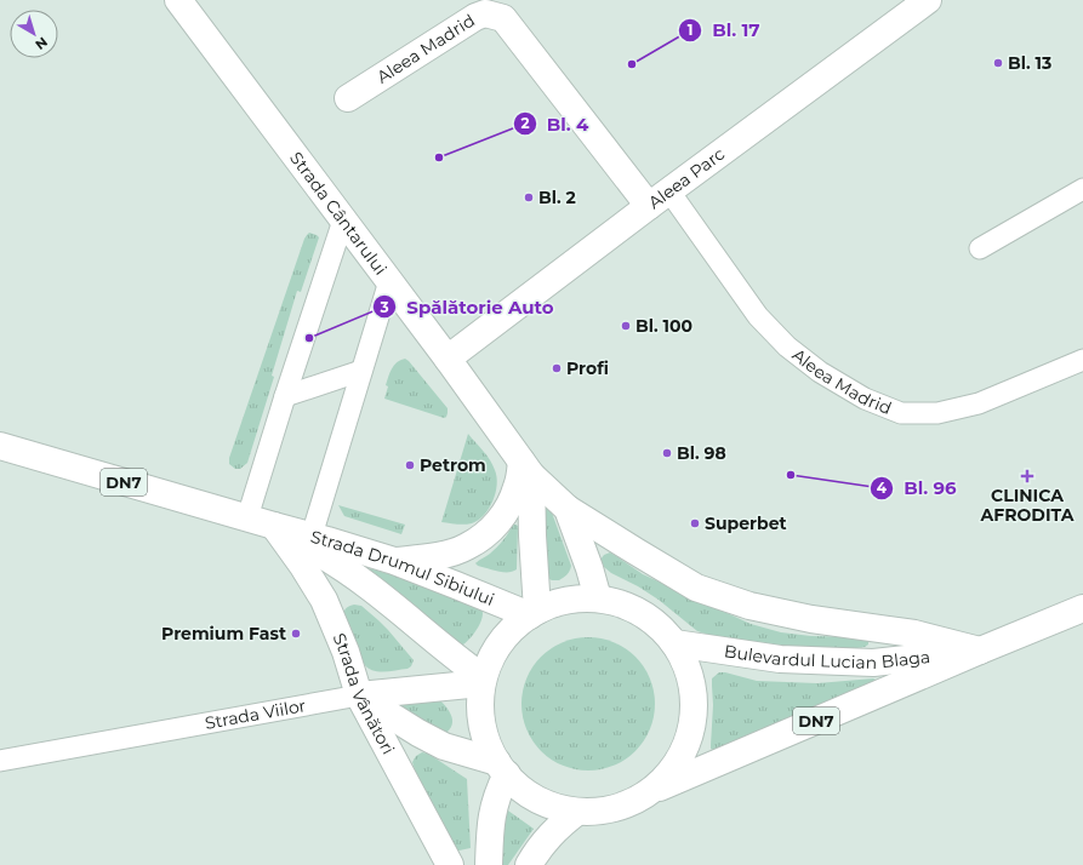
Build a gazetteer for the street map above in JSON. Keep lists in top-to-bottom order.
{
  "streets": {
    "street": [
      "Aleea Madrid",
      "Aleea Parc",
      "Strada Cântarului",
      "DN7",
      "Strada Drumul Sibiului",
      "Bulevardul Lucian Blaga",
      "Strada Vânători"
    ],
    "lane": ["Strada Viilor"]
  },
  "crossings": [
    ["Aleea Madrid", "Aleea Parc"],
    ["Aleea Parc", "Strada Cântarului"],
    ["Strada Drumul Sibiului", "Strada Vânători"],
    ["Strada Vânători", "Strada Viilor"]
  ],
  "places": {
    "other": [
      "Bl. 13",
      "Bl. 17",
      "Bl. 4",
      "Bl. 2",
      "Bl. 100",
      "Spălătorie Auto",
      "Profi",
      "Bl. 98",
      "Petrom",
      "Bl. 96",
      "Superbet",
      "Premium Fast"
    ],
    "health": ["CLINICA AFRODITA"]
  },
  "north": "bottom right"
}
